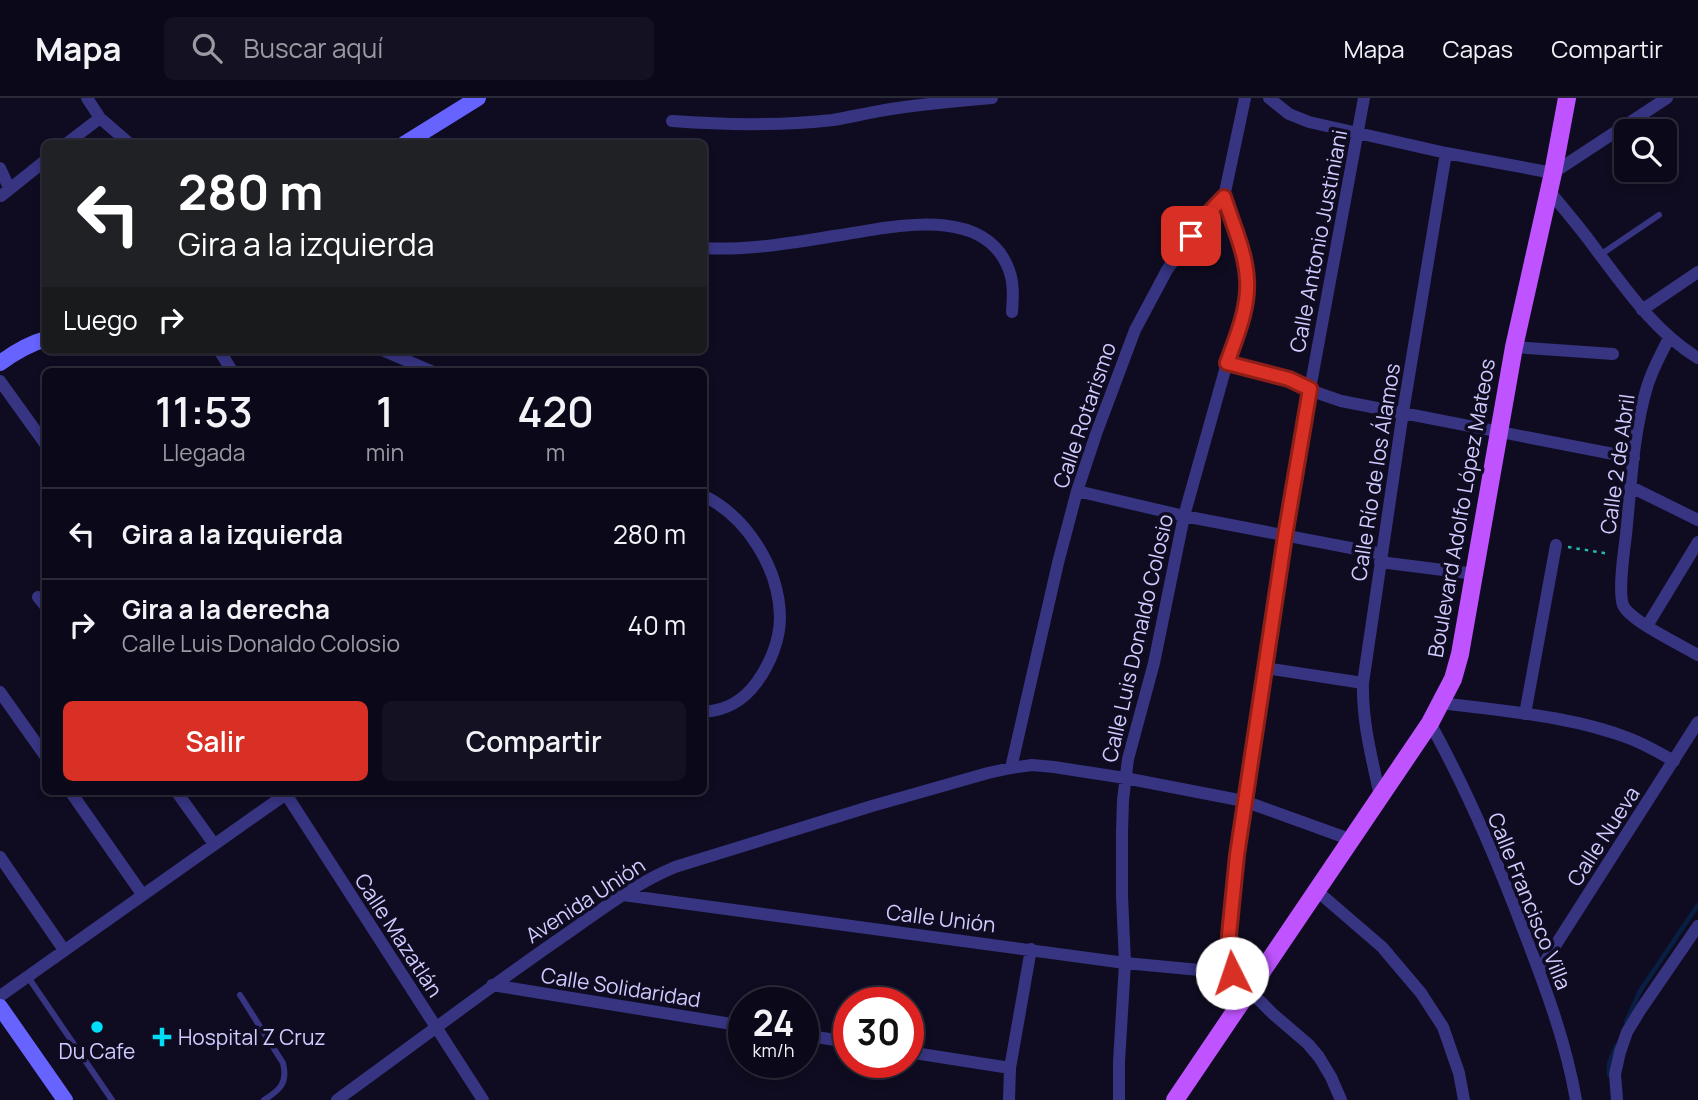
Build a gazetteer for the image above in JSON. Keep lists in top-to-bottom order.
{
  "streets": {
    "main road": ["Boulevard Adolfo López Mateos"],
    "street": [
      "Calle Antonio Justiniani",
      "Calle Rotarismo",
      "Calle 2 de Abril",
      "Calle Río de los Álamos",
      "Calle Luis Donaldo Colosio",
      "Calle Nueva",
      "Avenida Unión",
      "Calle Francisco Villa",
      "Calle Unión",
      "Calle Mazatlán",
      "Calle Solidaridad"
    ]
  },
  "crossings": [
    ["Calle Antonio Justiniani", "Avenida Unión"],
    ["Calle Antonio Justiniani", "Calle Unión"],
    ["Calle Rotarismo", "Calle Luis Donaldo Colosio"],
    ["Calle Rotarismo", "Avenida Unión"],
    ["Calle Río de los Álamos", "Boulevard Adolfo López Mateos"],
    ["Boulevard Adolfo López Mateos", "Avenida Unión"],
    ["Boulevard Adolfo López Mateos", "Calle Francisco Villa"],
    ["Calle Luis Donaldo Colosio", "Avenida Unión"],
    ["Calle Luis Donaldo Colosio", "Calle Unión"],
    ["Calle Nueva", "Calle Francisco Villa"],
    ["Avenida Unión", "Calle Unión"],
    ["Avenida Unión", "Calle Mazatlán"],
    ["Avenida Unión", "Calle Solidaridad"]
  ],
  "places": {
    "other": ["Du Cafe"],
    "health": ["Hospital Z Cruz"]
  },
  "page": {
    "header": "Mapa",
    "search": "Buscar aquí",
    "nav": ["Mapa", "Capas", "Compartir"],
    "turn": ["280 m", "Gira a la izquierda"],
    "then": "Luego",
    "eta": [
      "11:53",
      "Llegada",
      "1",
      "min",
      "420",
      "m"
    ],
    "list": [
      {
        "name": "Gira a la izquierda",
        "value": "280 m"
      },
      {
        "name": "Gira a la derecha",
        "note": "Calle Luis Donaldo Colosio",
        "value": "40 m"
      }
    ],
    "buttons": ["Salir", "Compartir"],
    "speed": "24 km/h",
    "limit": "30"
  }
}
